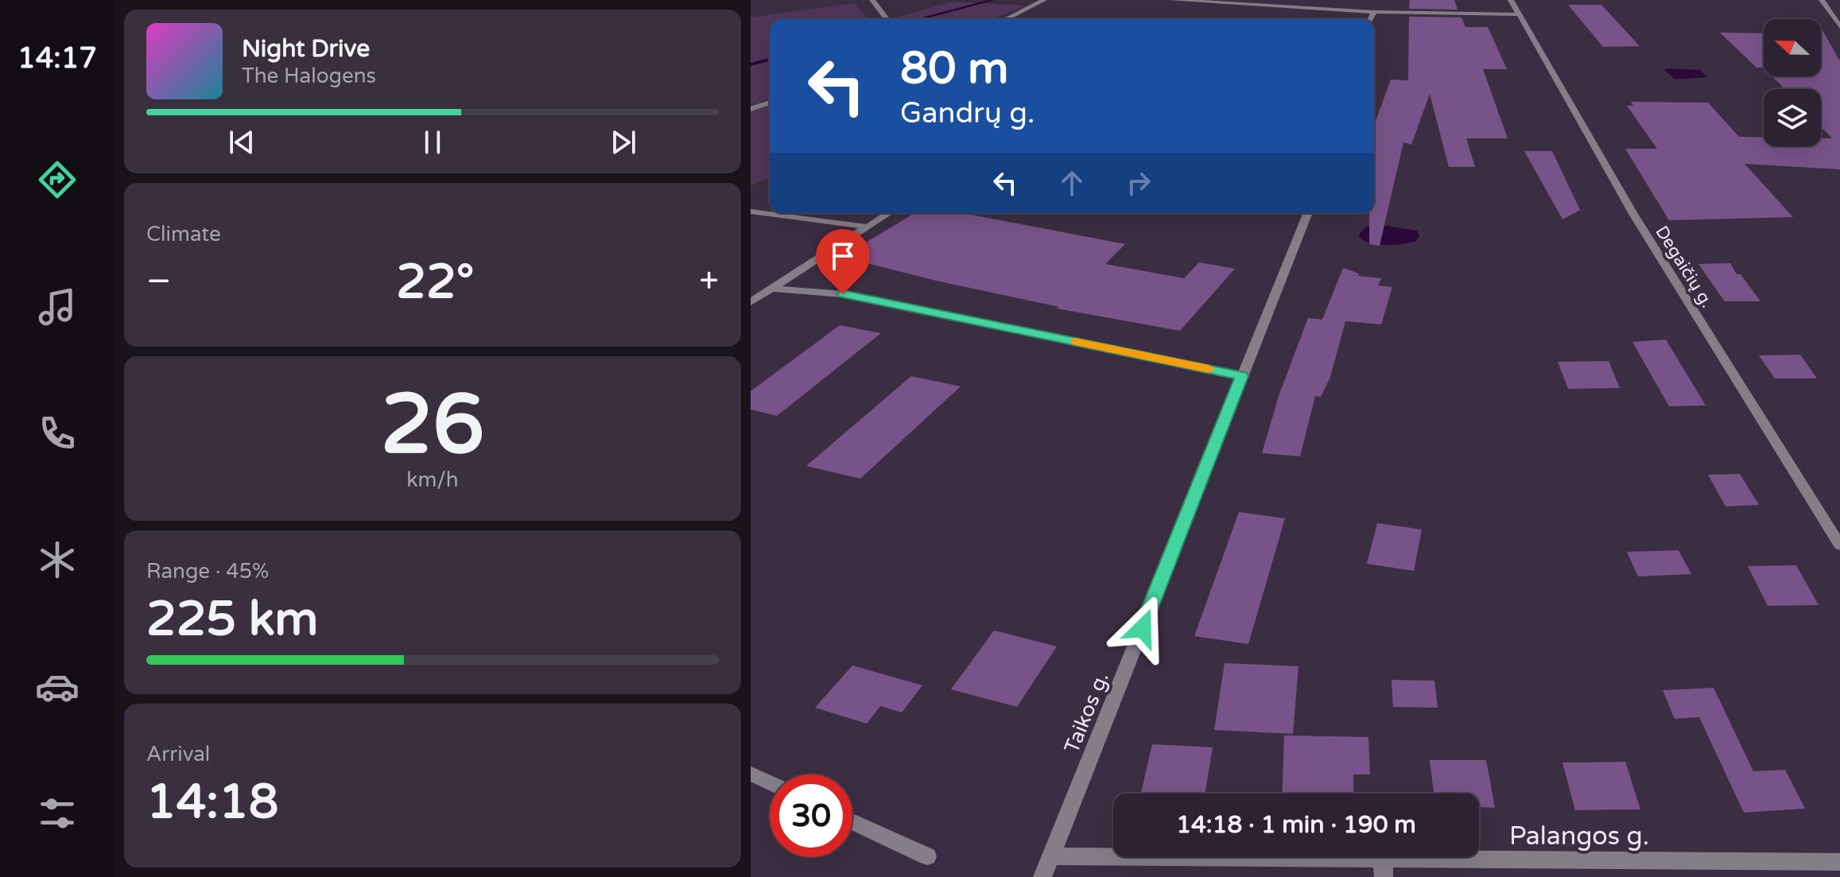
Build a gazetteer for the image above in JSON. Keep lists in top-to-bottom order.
{
  "streets": {
    "street": ["Degaičių g.", "Taikos g.", "Palangos g."]
  },
  "crossings": [
    ["Taikos g.", "Palangos g."]
  ],
  "north": "left",
  "page": {
    "tabs": "14:17",
    "turn": ["80 m", "Gandrų g."],
    "song": ["Night Drive", "The Halogens"],
    "tile": [
      "Climate",
      ["26", "km/h"],
      ["Range · 45%", "225 km"],
      ["Arrival", "14:18"]
    ],
    "heat": ["−", "22°", "+"],
    "limit": "30",
    "trip": "14:18 · 1 min · 190 m"
  }
}
